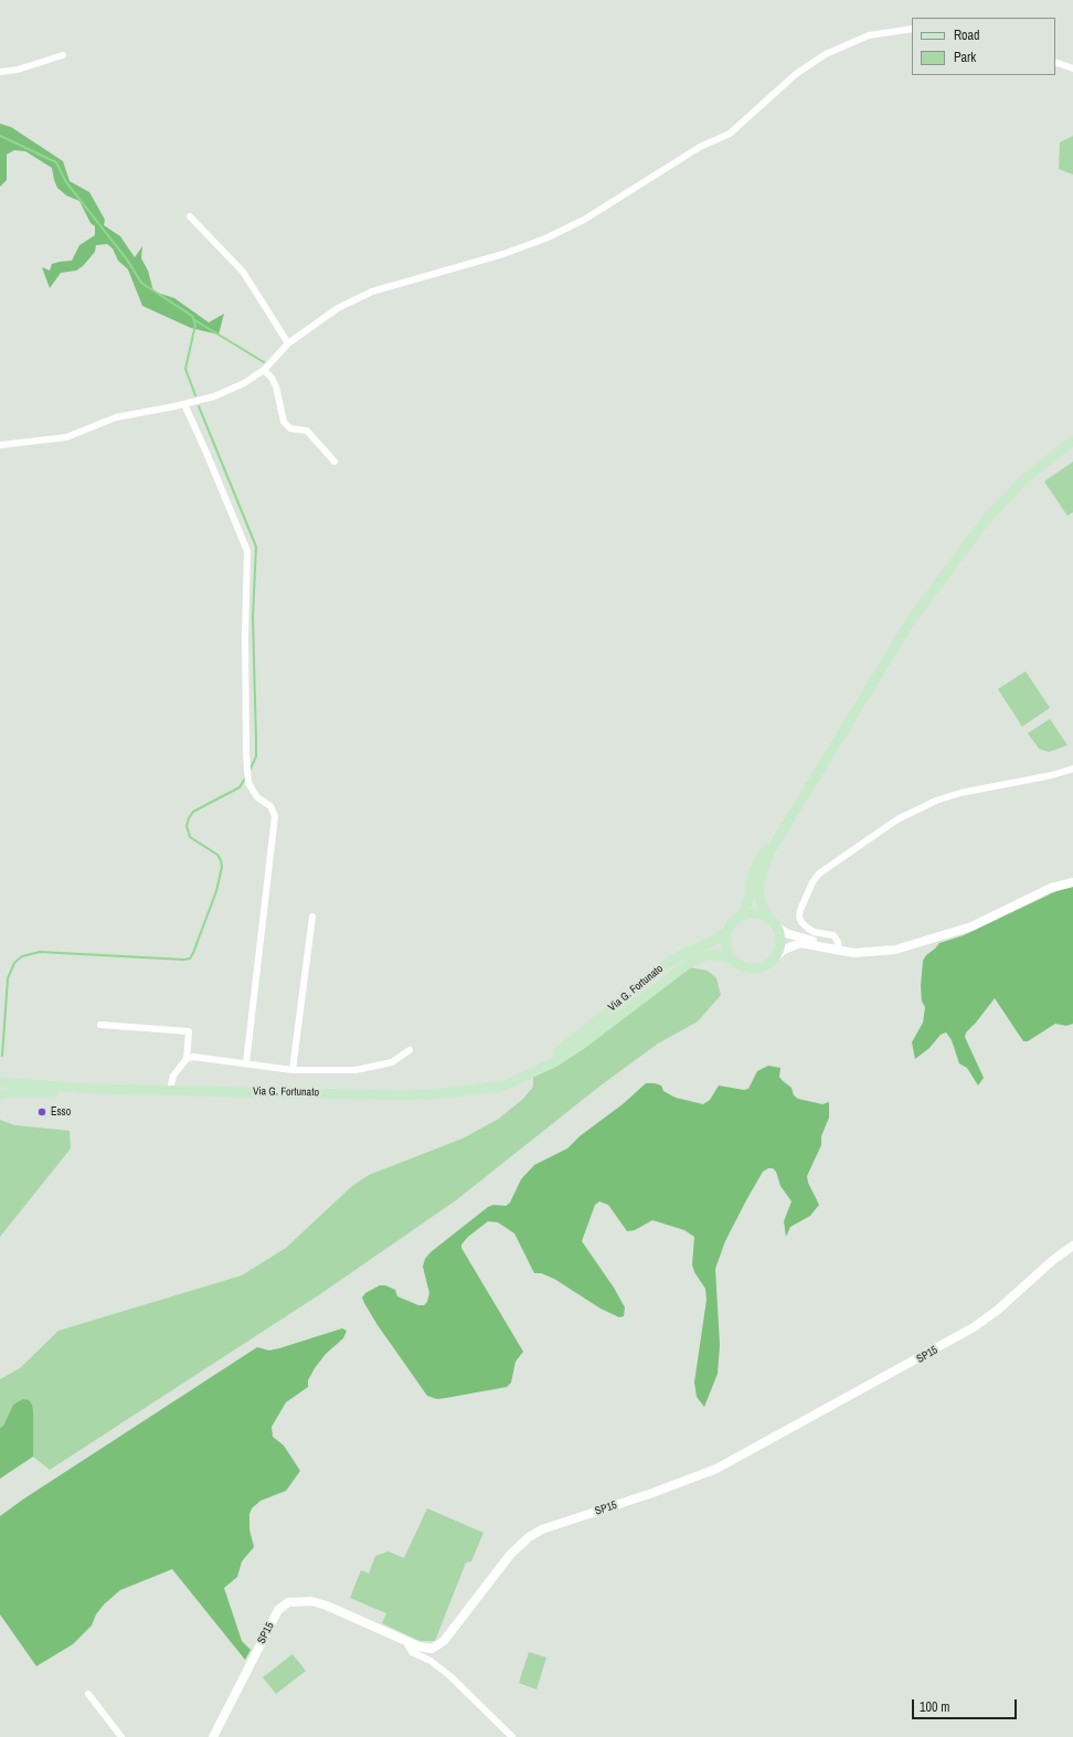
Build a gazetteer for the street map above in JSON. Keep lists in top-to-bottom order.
{
  "streets": {
    "main road": ["Via G. Fortunato"],
    "street": ["SP15"]
  },
  "places": ["Esso"],
  "legend": ["Road", "Park"],
  "scale_bar": "100 m"
}
